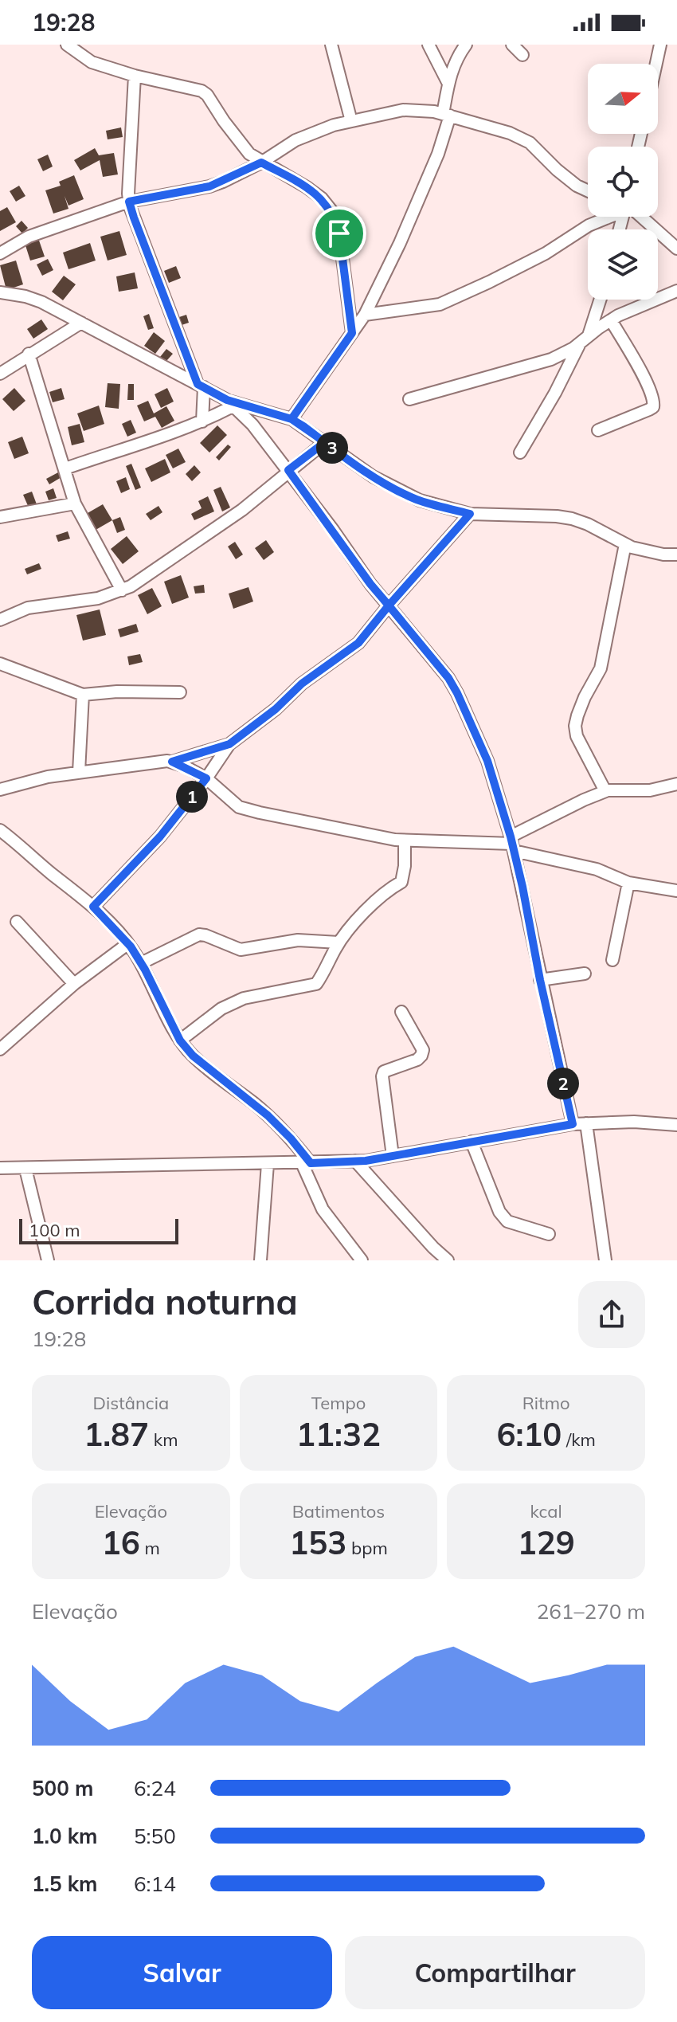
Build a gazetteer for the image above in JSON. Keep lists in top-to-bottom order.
{
  "scale_bar": "100 m",
  "north": "right",
  "page": {
    "status": "19:28",
    "pins": ["3", "1", "2"],
    "scale": "100 m",
    "heading": ["Corrida noturna", "19:28"],
    "stats": [
      ["Distância", "1.87 km"],
      ["Tempo", "11:32"],
      ["Ritmo", "6:10 /km"],
      ["Elevação", "16 m"],
      ["Batimentos", "153 bpm"],
      ["kcal", "129"]
    ],
    "chart": ["Elevação", "261–270 m"],
    "list": [
      {
        "name": "500 m",
        "note": "6:24"
      },
      {
        "name": "1.0 km",
        "note": "5:50"
      },
      {
        "name": "1.5 km",
        "note": "6:14"
      }
    ],
    "buttons": ["Salvar", "Compartilhar"]
  }
}
